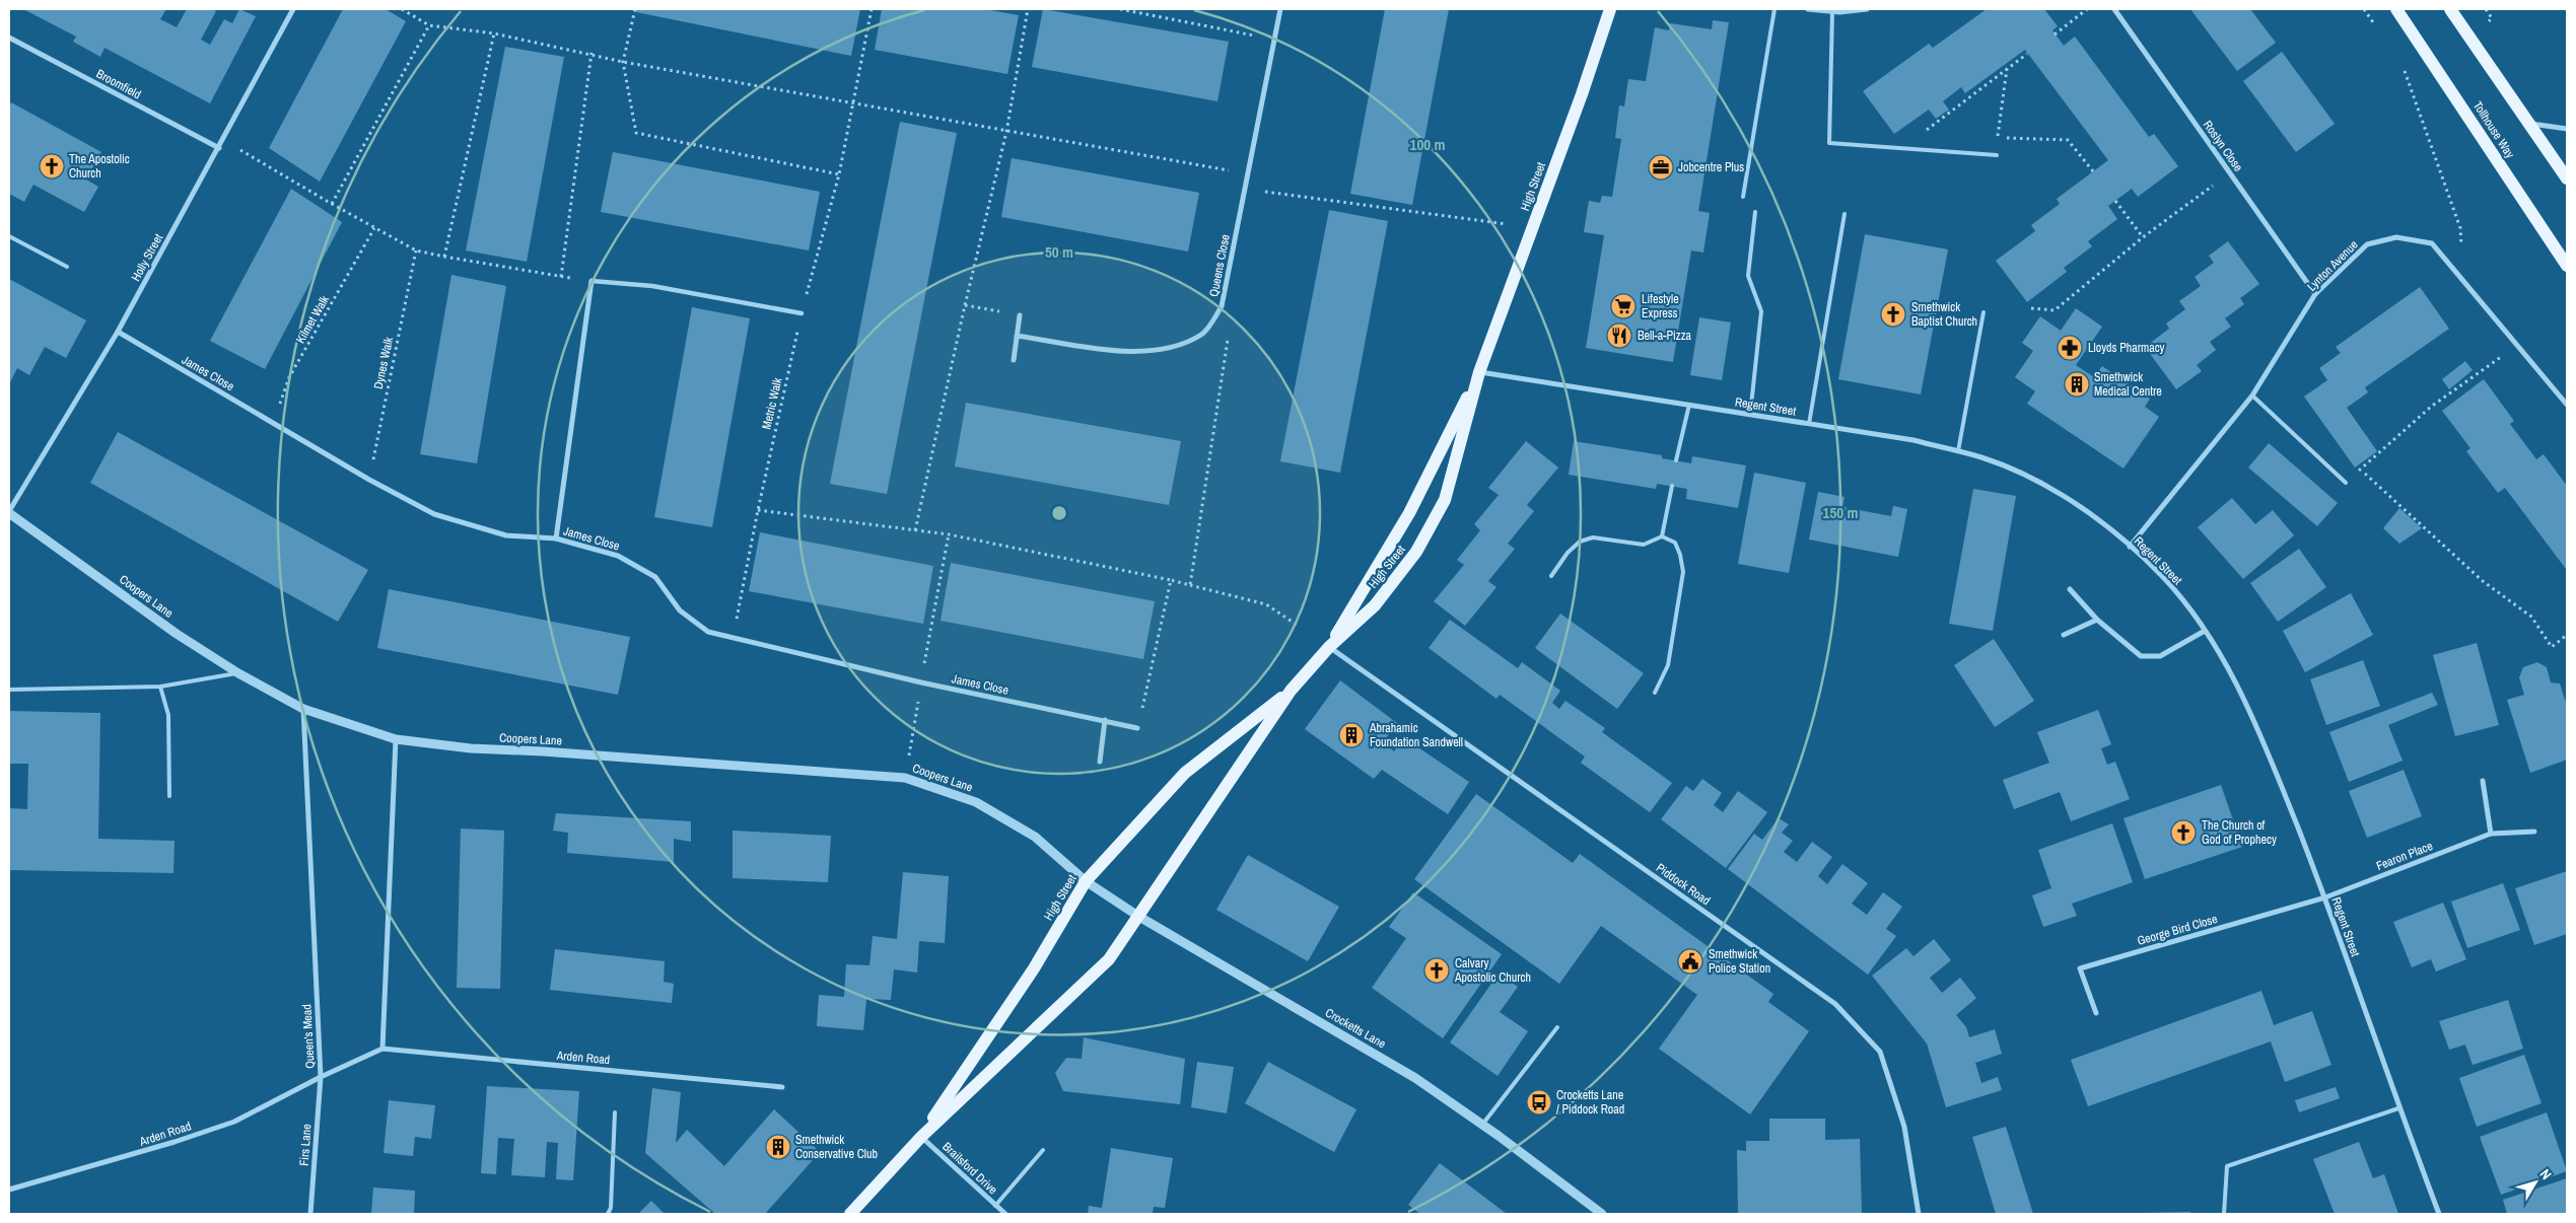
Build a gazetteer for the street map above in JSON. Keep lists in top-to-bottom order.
{
  "streets": {
    "main road": ["Tollhouse Way", "High Street"],
    "street": [
      "Broomfield",
      "Roslyn Close",
      "Holly Street",
      "Queens Close",
      "Lynton Avenue",
      "James Close",
      "Regent Street",
      "Coopers Lane",
      "Fearon Place",
      "Piddock Road",
      "George Bird Close",
      "Crocketts Lane",
      "Queen's Mead",
      "Arden Road",
      "Firs Lane",
      "Brailsford Drive"
    ],
    "path": ["Kilmet Walk", "Dynes Walk", "Metric Walk"]
  },
  "crossings": [
    ["Broomfield", "Holly Street"],
    ["Roslyn Close", "Lynton Avenue"],
    ["High Street", "Regent Street"],
    ["High Street", "Coopers Lane"],
    ["High Street", "Piddock Road"],
    ["High Street", "Crocketts Lane"],
    ["High Street", "Brailsford Drive"],
    ["Holly Street", "James Close"],
    ["Holly Street", "Coopers Lane"],
    ["Lynton Avenue", "Regent Street"],
    ["Kilmet Walk", "James Close"],
    ["Dynes Walk", "James Close"],
    ["James Close", "Metric Walk"],
    ["Regent Street", "Fearon Place"],
    ["Regent Street", "George Bird Close"],
    ["Coopers Lane", "Crocketts Lane"],
    ["Coopers Lane", "Queen's Mead"],
    ["Fearon Place", "George Bird Close"],
    ["Queen's Mead", "Arden Road"],
    ["Queen's Mead", "Firs Lane"],
    ["Arden Road", "Firs Lane"]
  ],
  "places": {
    "church": [
      "The Apostolic Church",
      "Smethwick Baptist Church",
      "The Church of God of Prophecy",
      "Calvary Apostolic Church"
    ],
    "office": ["Jobcentre Plus"],
    "supermarket": ["Lifestyle Express"],
    "restaurant": ["Bell-a-Pizza"],
    "pharmacy": ["Lloyds Pharmacy"],
    "building": ["Smethwick Medical Centre", "Abrahamic Foundation Sandwell", "Smethwick Conservative Club"],
    "public building": ["Smethwick Police Station"],
    "bus stop": ["Crocketts Lane / Piddock Road"]
  },
  "north": "top right",
  "rings": ["100 m", "50 m", "150 m"]
}
